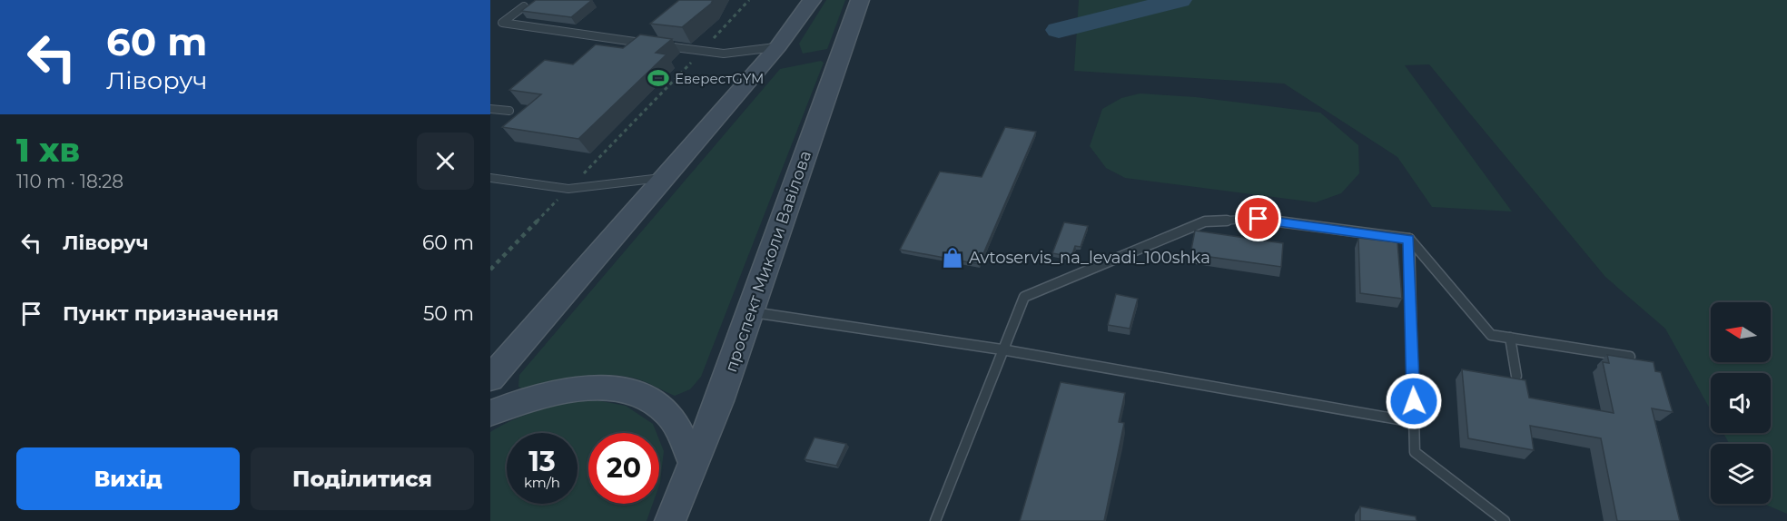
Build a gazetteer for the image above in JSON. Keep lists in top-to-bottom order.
{
  "streets": {
    "main road": ["проспект Миколи Вавілова"]
  },
  "places": {
    "sports": ["ЕверестGYM"],
    "shop": ["Avtoservis_na_levadi_100shka"]
  },
  "north": "left",
  "page": {
    "turn": ["60 m", "Ліворуч"],
    "heading": ["1 хв", "110 m · 18:28"],
    "list": [
      {
        "name": "Ліворуч",
        "value": "60 m"
      },
      {
        "name": "Пункт призначення",
        "value": "50 m"
      }
    ],
    "speed": "13 km/h",
    "limit": "20",
    "buttons": ["Вихід", "Поділитися"]
  }
}
